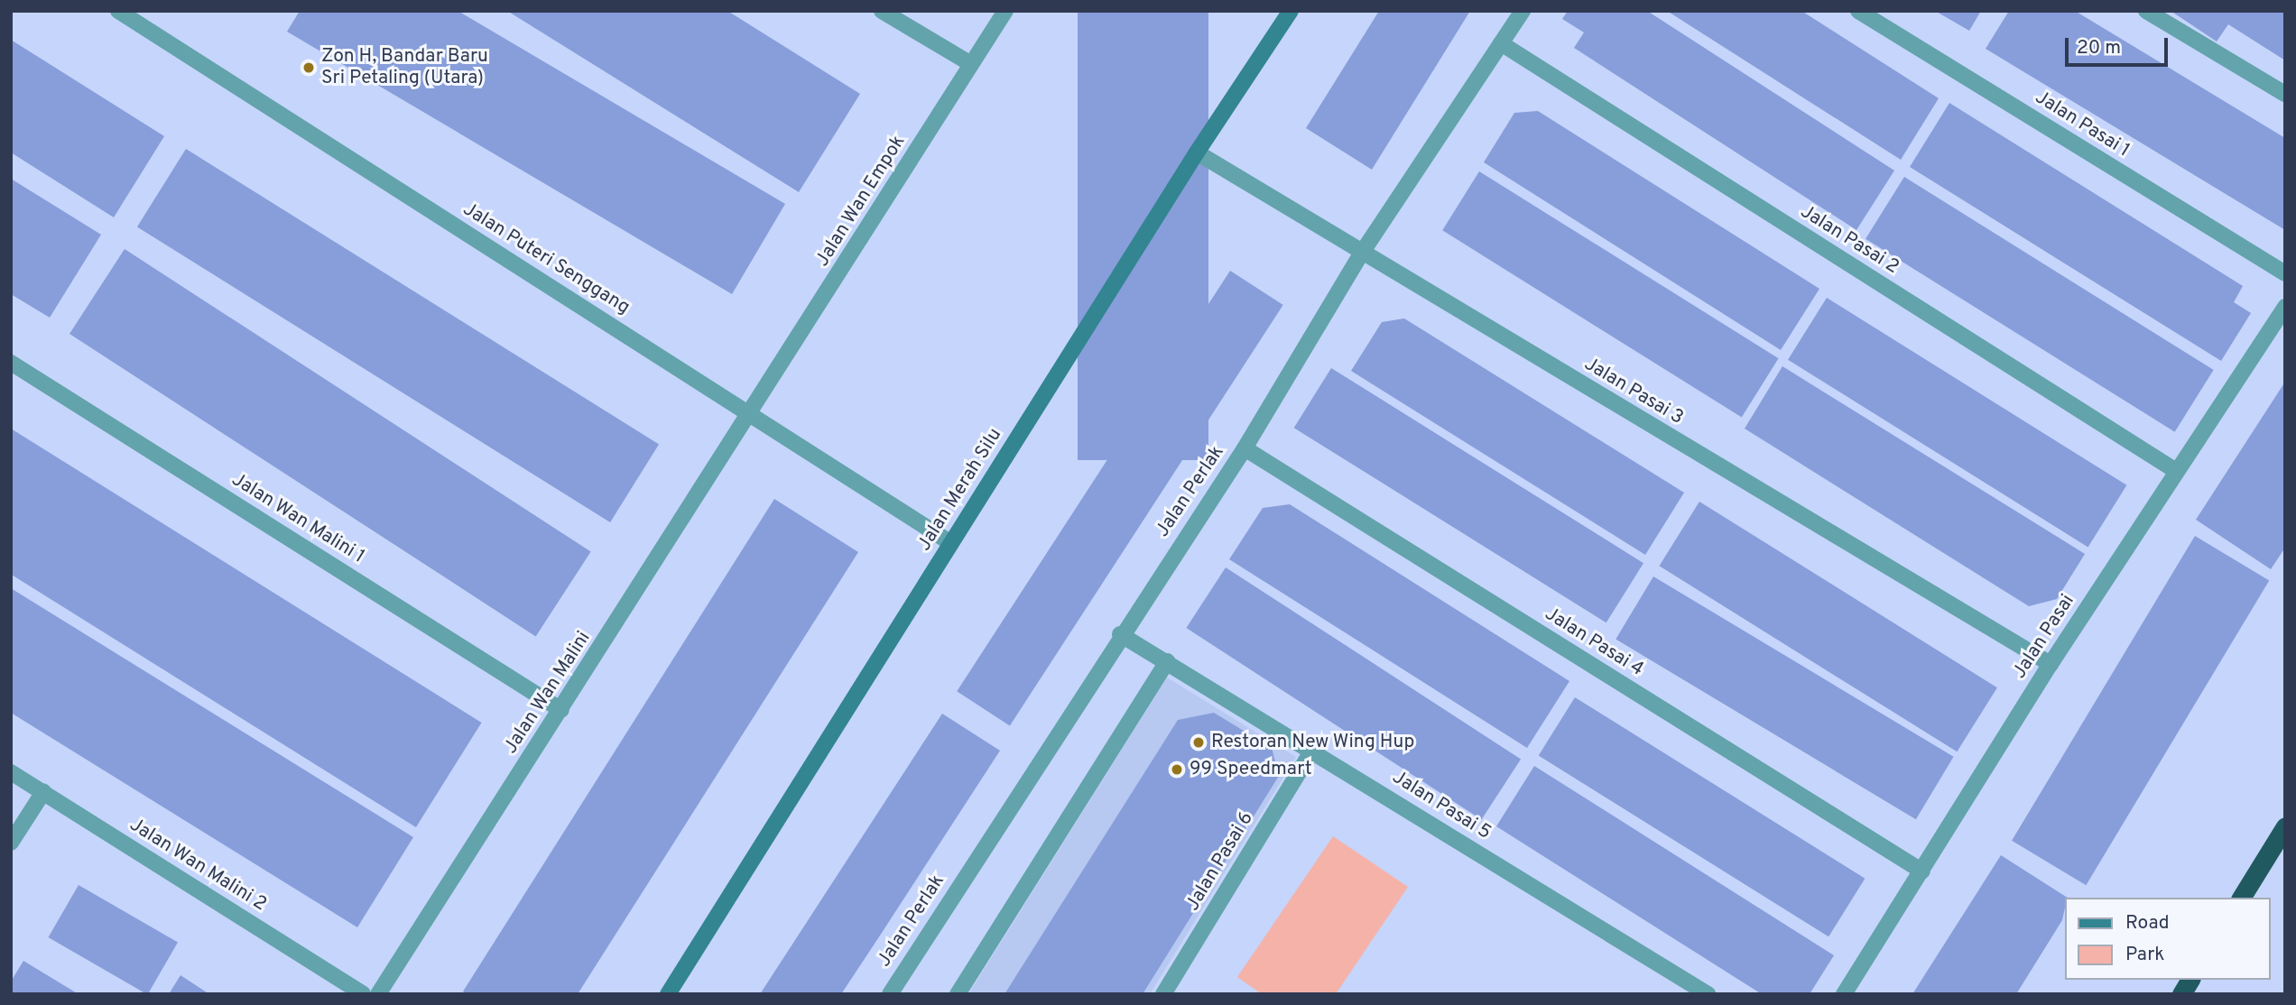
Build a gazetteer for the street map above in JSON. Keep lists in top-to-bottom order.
{
  "streets": {
    "street": [
      "Jalan Pasai 1",
      "Jalan Wan Empok",
      "Jalan Pasai 2",
      "Jalan Puteri Senggang",
      "Jalan Pasai 3",
      "Jalan Merah Silu",
      "Jalan Perlak",
      "Jalan Wan Malini 1",
      "Jalan Pasai",
      "Jalan Pasai 4",
      "Jalan Wan Malini",
      "Jalan Pasai 5",
      "Jalan Pasai 6",
      "Jalan Wan Malini 2"
    ]
  },
  "crossings": [
    ["Jalan Wan Empok", "Jalan Puteri Senggang"],
    ["Jalan Wan Empok", "Jalan Wan Malini"],
    ["Jalan Pasai 2", "Jalan Perlak"],
    ["Jalan Pasai 2", "Jalan Pasai"],
    ["Jalan Puteri Senggang", "Jalan Merah Silu"],
    ["Jalan Puteri Senggang", "Jalan Wan Malini"],
    ["Jalan Pasai 3", "Jalan Merah Silu"],
    ["Jalan Pasai 3", "Jalan Perlak"],
    ["Jalan Pasai 3", "Jalan Pasai"],
    ["Jalan Perlak", "Jalan Pasai 4"],
    ["Jalan Perlak", "Jalan Pasai 5"],
    ["Jalan Wan Malini 1", "Jalan Wan Malini"],
    ["Jalan Pasai", "Jalan Pasai 4"],
    ["Jalan Pasai 5", "Jalan Pasai 6"]
  ],
  "places": ["Zon H, Bandar Baru Sri Petaling (Utara)", "Restoran New Wing Hup", "99 Speedmart"],
  "legend": ["Road", "Park"],
  "scale_bar": "20 m"
}
